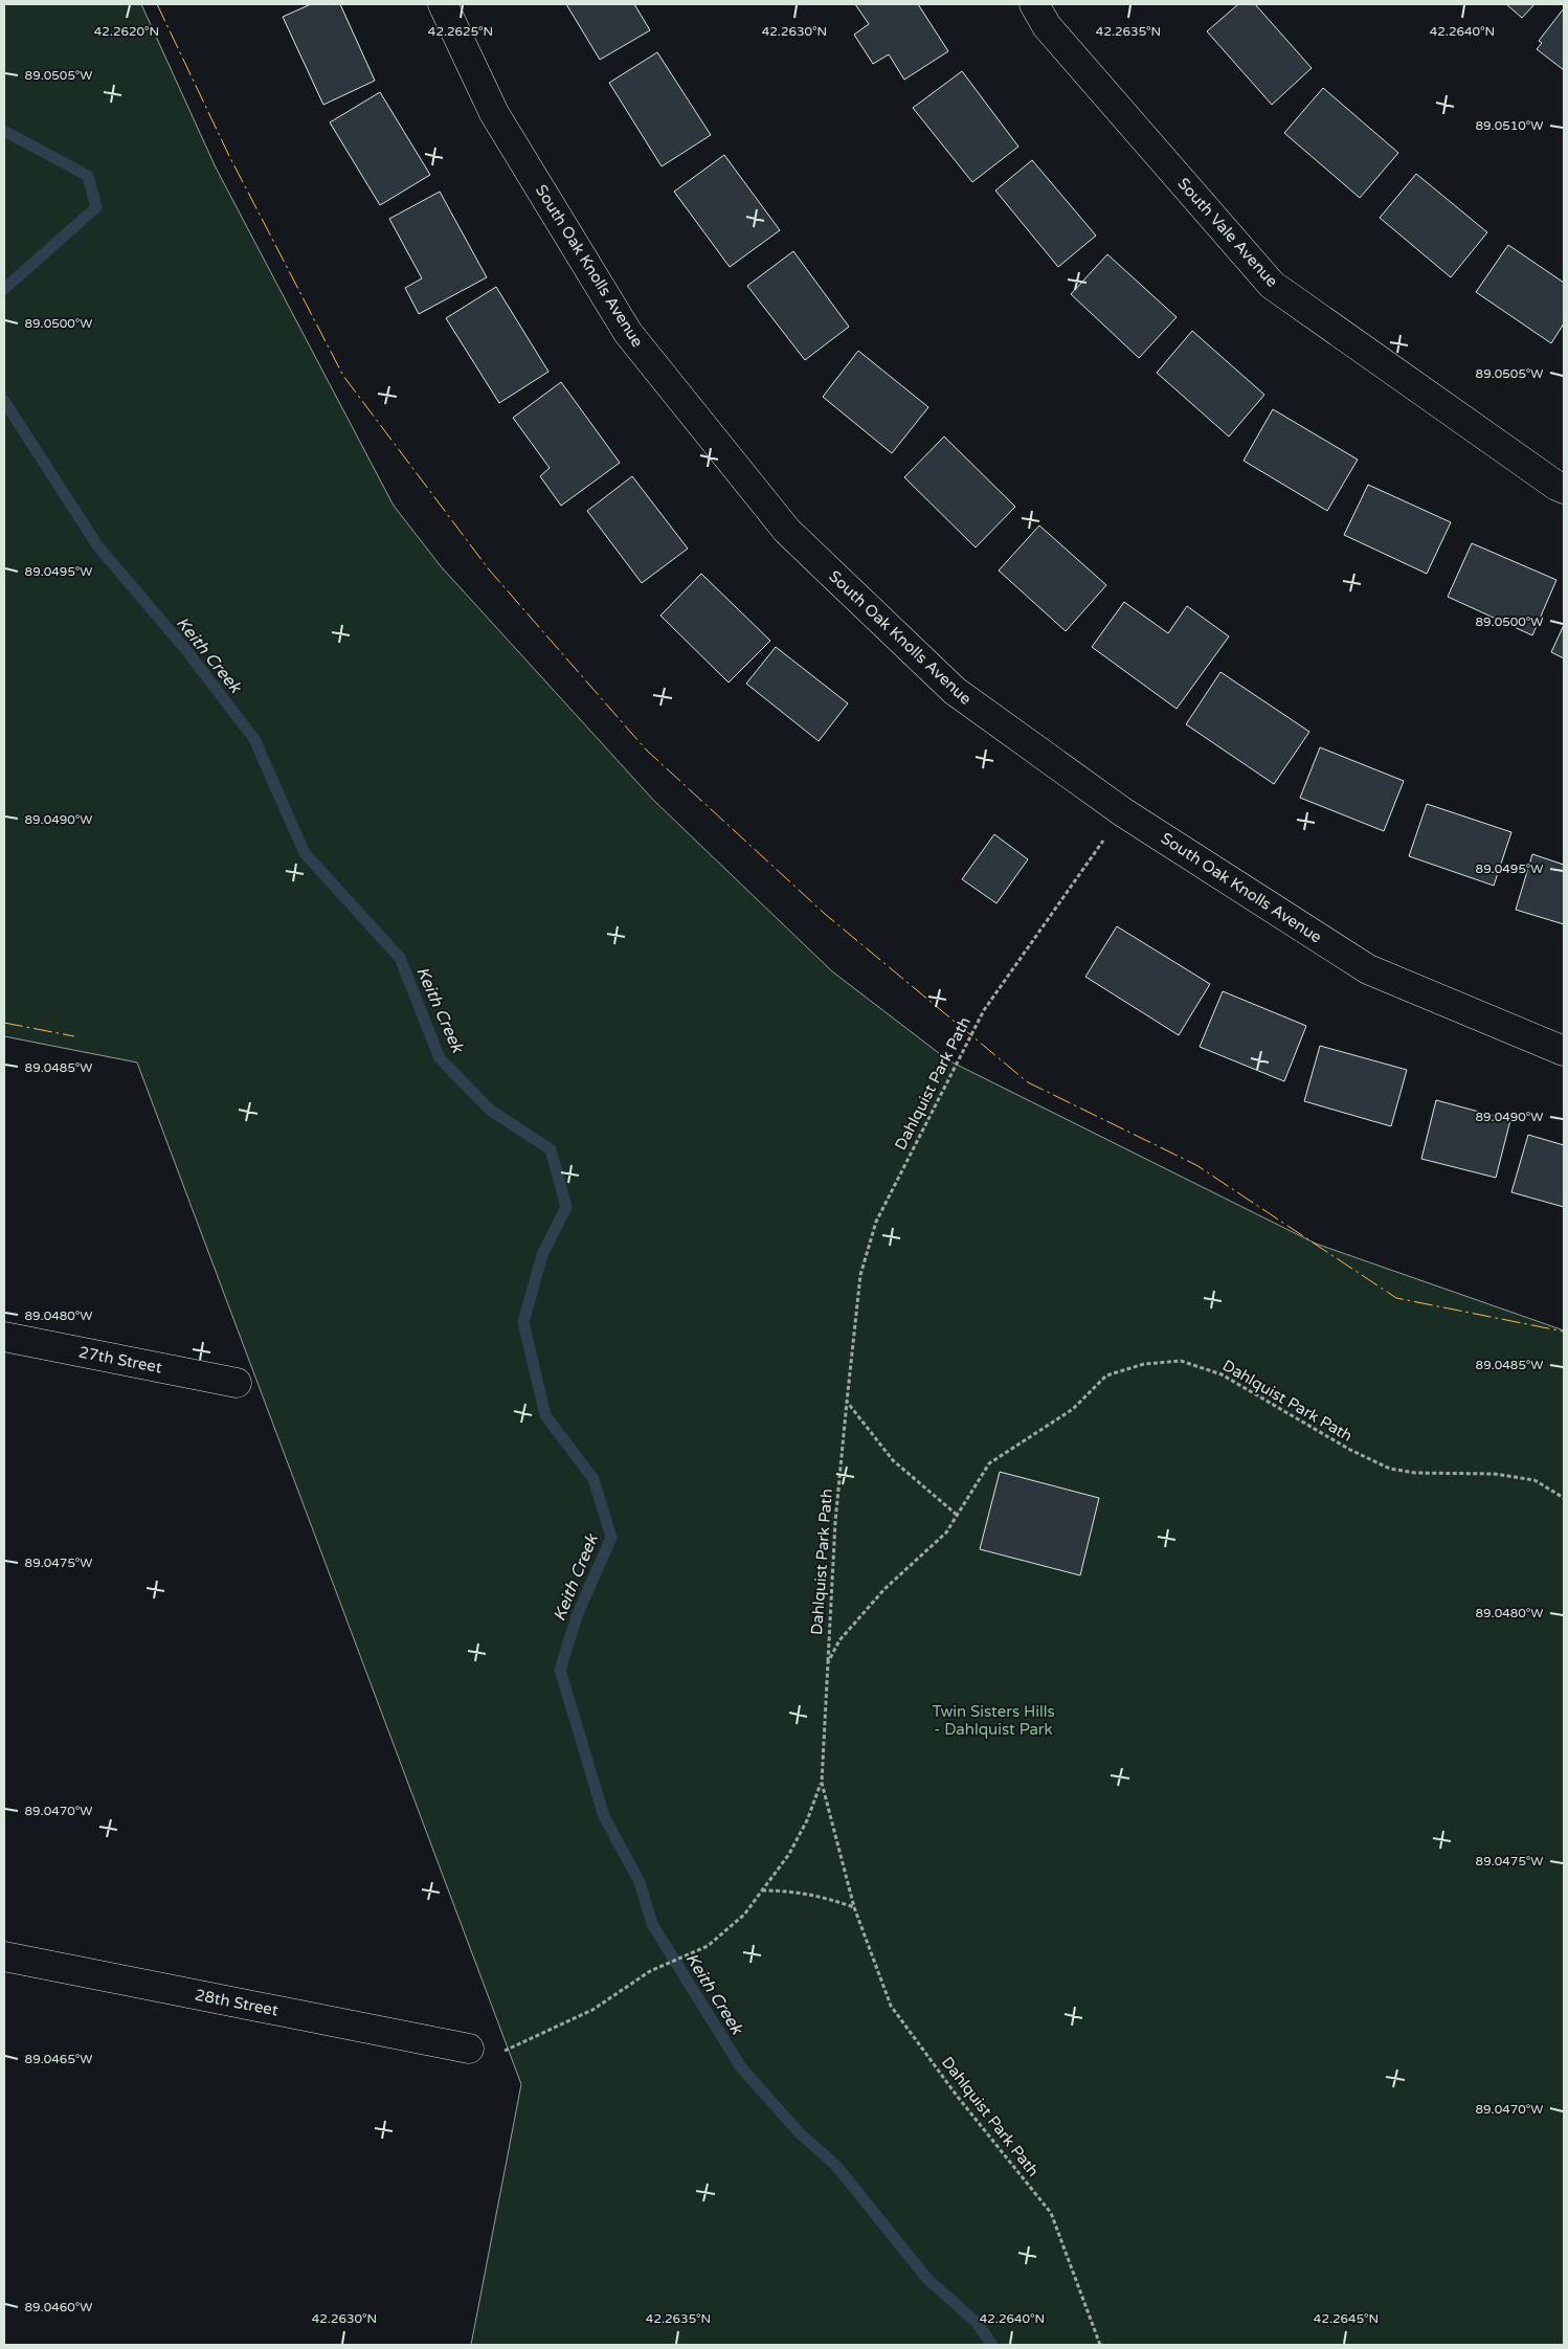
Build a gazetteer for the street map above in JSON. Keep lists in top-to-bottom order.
{
  "streets": {
    "street": [
      "South Vale Avenue",
      "South Oak Knolls Avenue",
      "27th Street",
      "28th Street"
    ],
    "path": ["Dahlquist Park Path"]
  },
  "crossings": [
    ["South Oak Knolls Avenue", "Dahlquist Park Path"],
    ["Dahlquist Park Path", "28th Street"]
  ],
  "water": ["Keith Creek"],
  "parks": ["Twin Sisters Hills - Dahlquist Park"],
  "coordinates": [
    "42.2620°N",
    "42.2625°N",
    "42.2630°N",
    "42.2635°N",
    "42.2640°N",
    "89.0505°W",
    "89.0510°W",
    "89.0500°W",
    "89.0495°W",
    "89.0490°W",
    "89.0485°W",
    "89.0480°W",
    "89.0475°W",
    "89.0470°W",
    "89.0465°W",
    "89.0460°W",
    "42.2645°N"
  ]
}
